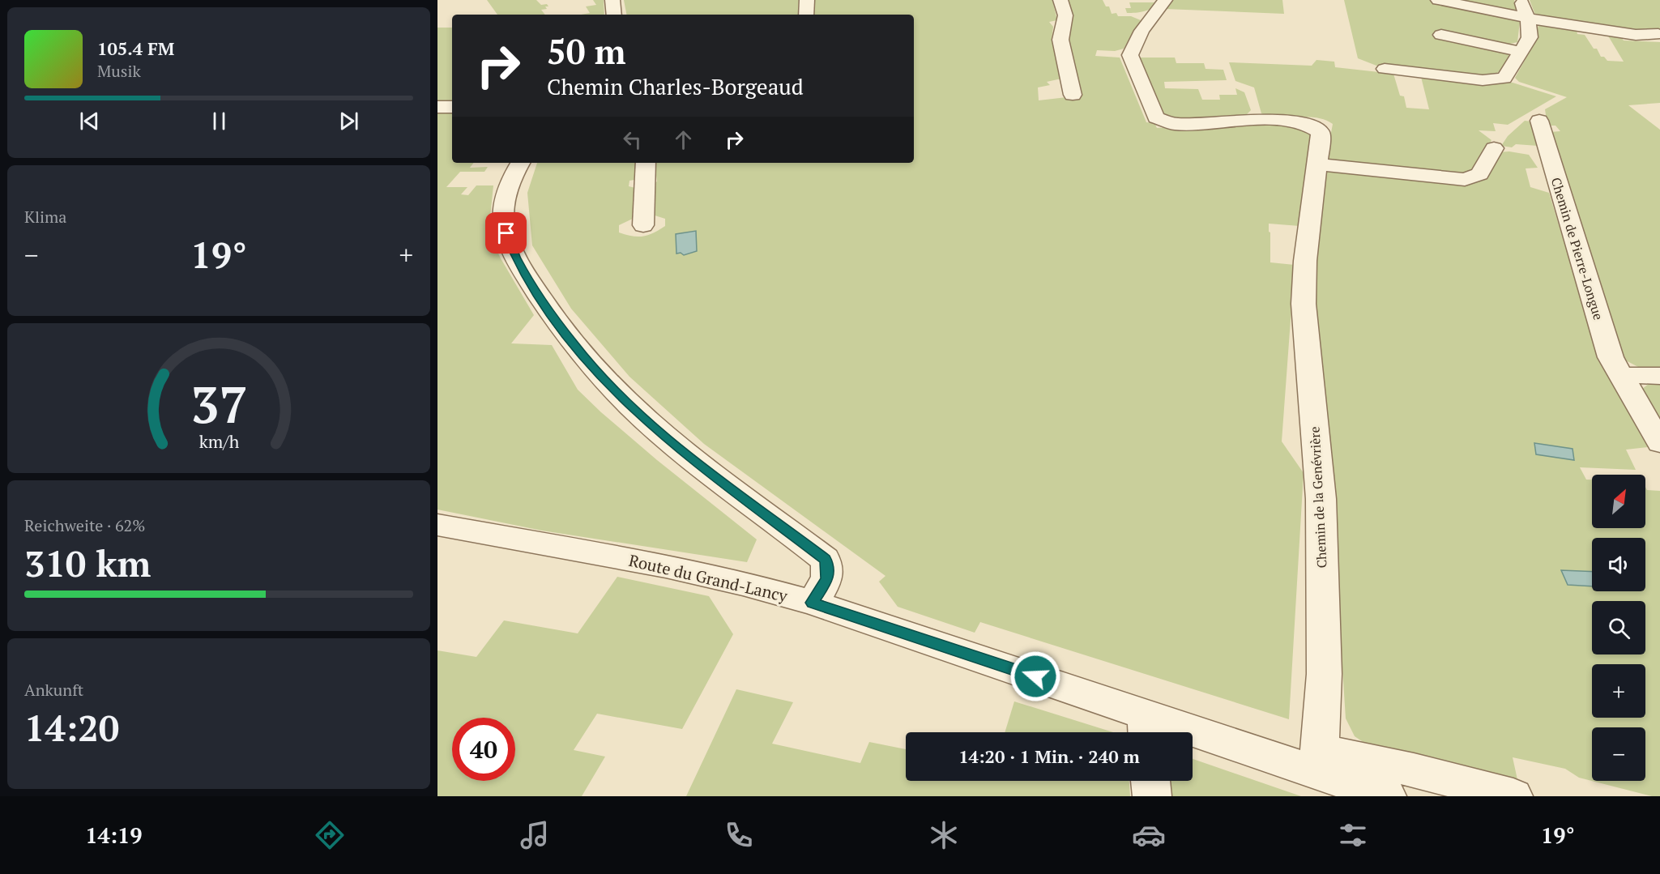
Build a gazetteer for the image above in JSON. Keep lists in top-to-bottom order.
{
  "streets": {
    "street": ["Chemin de Pierre-Longue", "Chemin de la Genévrière", "Route du Grand-Lancy"]
  },
  "crossings": [
    ["Chemin de la Genévrière", "Route du Grand-Lancy"]
  ],
  "north": "top right",
  "page": {
    "turn": ["50 m", "Chemin Charles-Borgeaud"],
    "song": ["105.4 FM", "Musik"],
    "tile": [
      "Klima",
      ["Reichweite · 62%", "310 km"],
      ["Ankunft", "14:20"]
    ],
    "heat": ["−", "19°", "+"],
    "map_buttons": ["+", "−"],
    "limit": "40",
    "trip": "14:20 · 1 Min. · 240 m",
    "tabs": ["14:19", "19°"],
    "gauge": ["37", "km/h"]
  }
}
